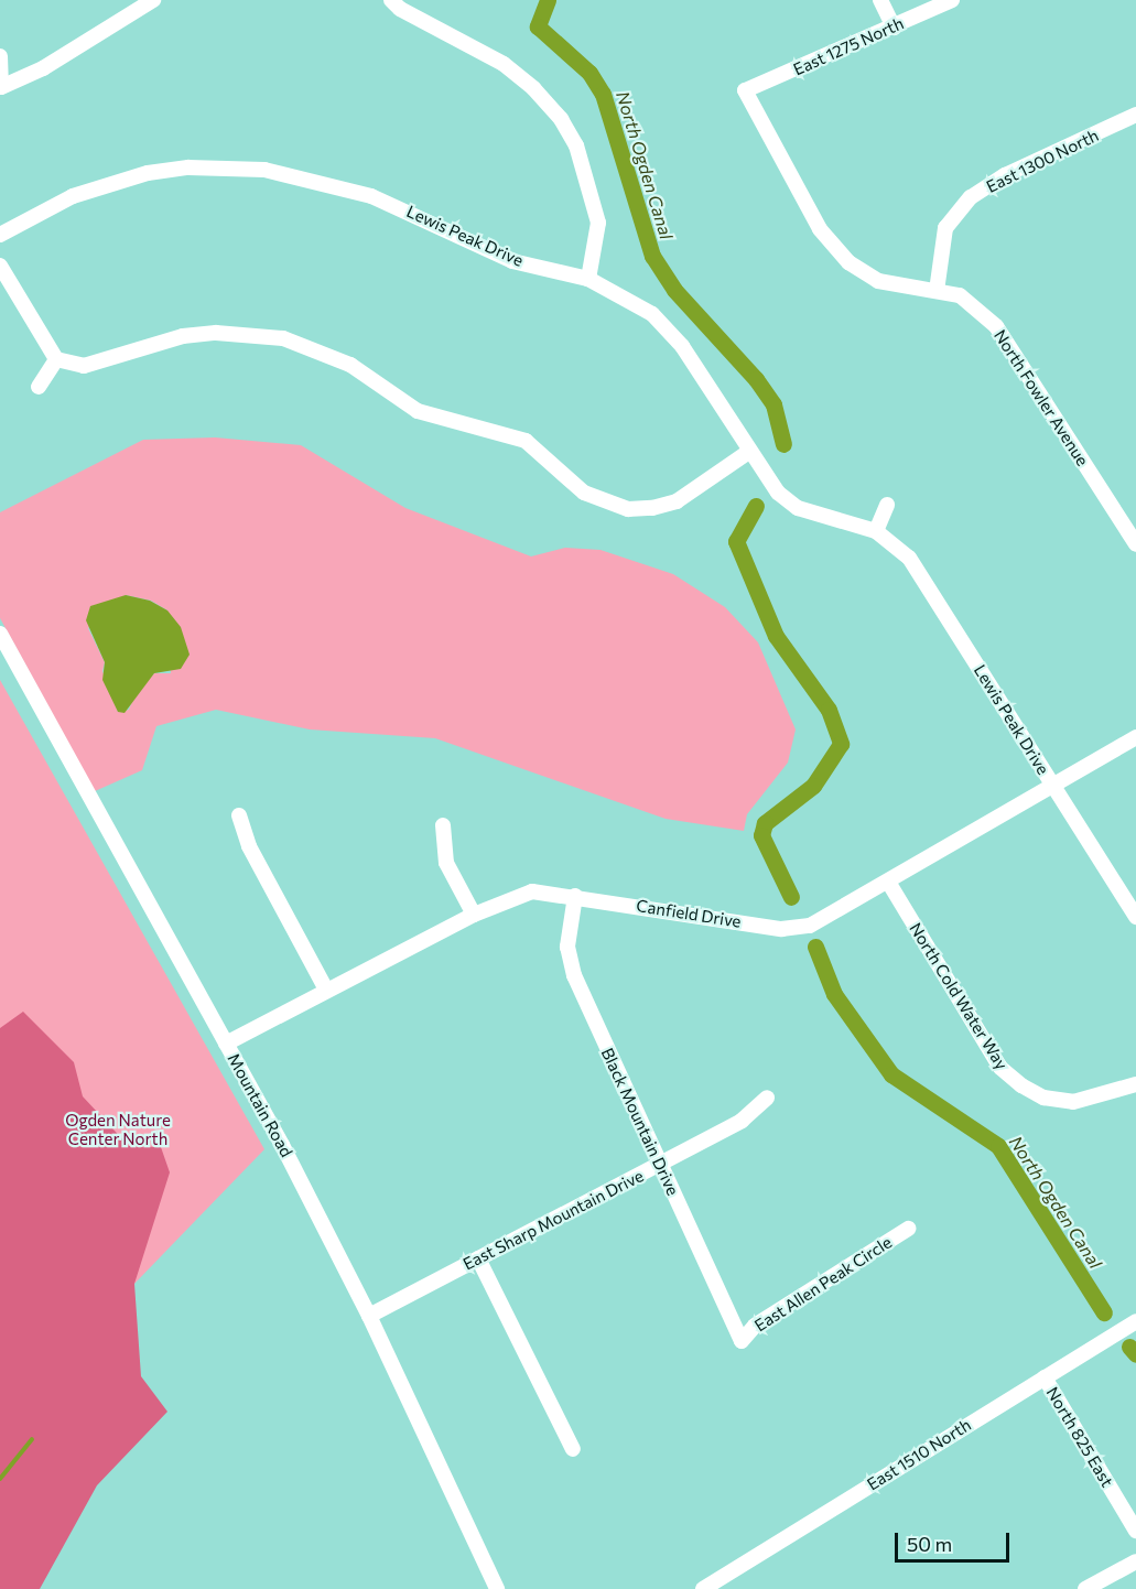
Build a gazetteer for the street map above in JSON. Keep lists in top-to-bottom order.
{
  "streets": {
    "street": [
      "East 1275 North",
      "East 1300 North",
      "Lewis Peak Drive",
      "North Fowler Avenue",
      "Canfield Drive",
      "North Cold Water Way",
      "Mountain Road",
      "Black Mountain Drive",
      "East Sharp Mountain Drive",
      "East Allen Peak Circle",
      "North 825 East",
      "East 1510 North"
    ]
  },
  "crossings": [
    ["East 1275 North", "North Fowler Avenue"],
    ["East 1300 North", "North Fowler Avenue"],
    ["Lewis Peak Drive", "Canfield Drive"],
    ["Canfield Drive", "North Cold Water Way"],
    ["Canfield Drive", "Mountain Road"],
    ["Canfield Drive", "Black Mountain Drive"],
    ["Mountain Road", "East Sharp Mountain Drive"],
    ["Black Mountain Drive", "East Sharp Mountain Drive"],
    ["Black Mountain Drive", "East Allen Peak Circle"],
    ["North 825 East", "East 1510 North"]
  ],
  "water": ["North Ogden Canal"],
  "parks": ["Ogden Nature Center North"],
  "scale_bar": "50 m"
}
